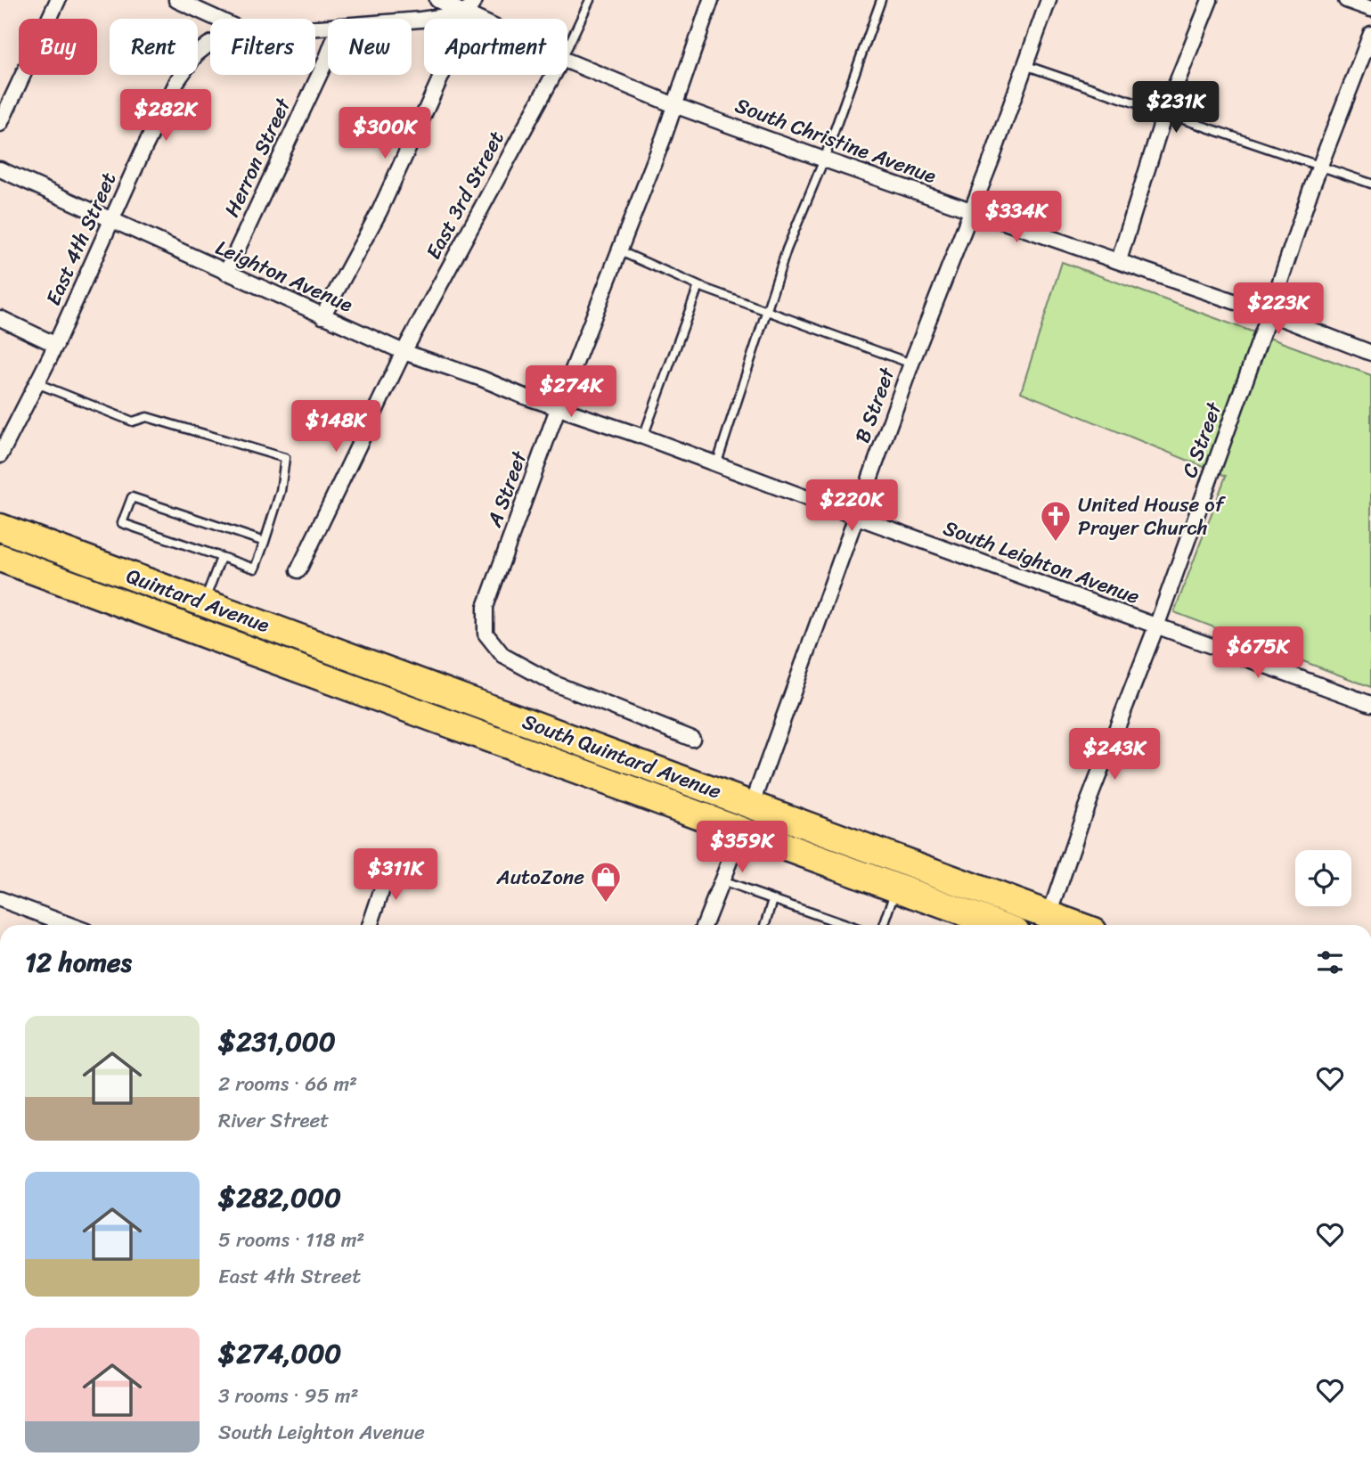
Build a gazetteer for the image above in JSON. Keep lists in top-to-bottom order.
{
  "streets": {
    "highway": ["Quintard Avenue", "South Quintard Avenue"],
    "street": [
      "South Christine Avenue",
      "Herron Street",
      "East 3rd Street",
      "East 4th Street",
      "Leighton Avenue",
      "B Street",
      "C Street",
      "A Street",
      "South Leighton Avenue"
    ]
  },
  "crossings": [
    ["South Christine Avenue", "East 4th Street"],
    ["South Christine Avenue", "B Street"],
    ["South Christine Avenue", "C Street"],
    ["South Christine Avenue", "A Street"],
    ["Herron Street", "Leighton Avenue"],
    ["East 3rd Street", "Leighton Avenue"],
    ["East 4th Street", "Leighton Avenue"],
    ["Leighton Avenue", "A Street"],
    ["Leighton Avenue", "South Leighton Avenue"],
    ["B Street", "South Leighton Avenue"],
    ["B Street", "South Quintard Avenue"],
    ["C Street", "South Leighton Avenue"],
    ["C Street", "South Quintard Avenue"],
    ["A Street", "South Leighton Avenue"],
    ["Quintard Avenue", "South Quintard Avenue"]
  ],
  "places": {
    "church": ["United House of Prayer Church"],
    "shop": ["AutoZone"]
  },
  "page": {
    "chip": [
      "Buy",
      "Rent",
      "Filters",
      "New",
      "Apartment"
    ],
    "price": [
      "$231K",
      "$282K",
      "$300K",
      "$334K",
      "$223K",
      "$274K",
      "$148K",
      "$220K",
      "$675K",
      "$243K",
      "$359K",
      "$311K"
    ],
    "heading": "12 homes",
    "list": [
      {
        "name": "$231,000",
        "note": "2 rooms · 66 m² · River Street"
      },
      {
        "name": "$282,000",
        "note": "5 rooms · 118 m² · East 4th Street"
      },
      {
        "name": "$274,000",
        "note": "3 rooms · 95 m² · South Leighton Avenue"
      }
    ]
  }
}
